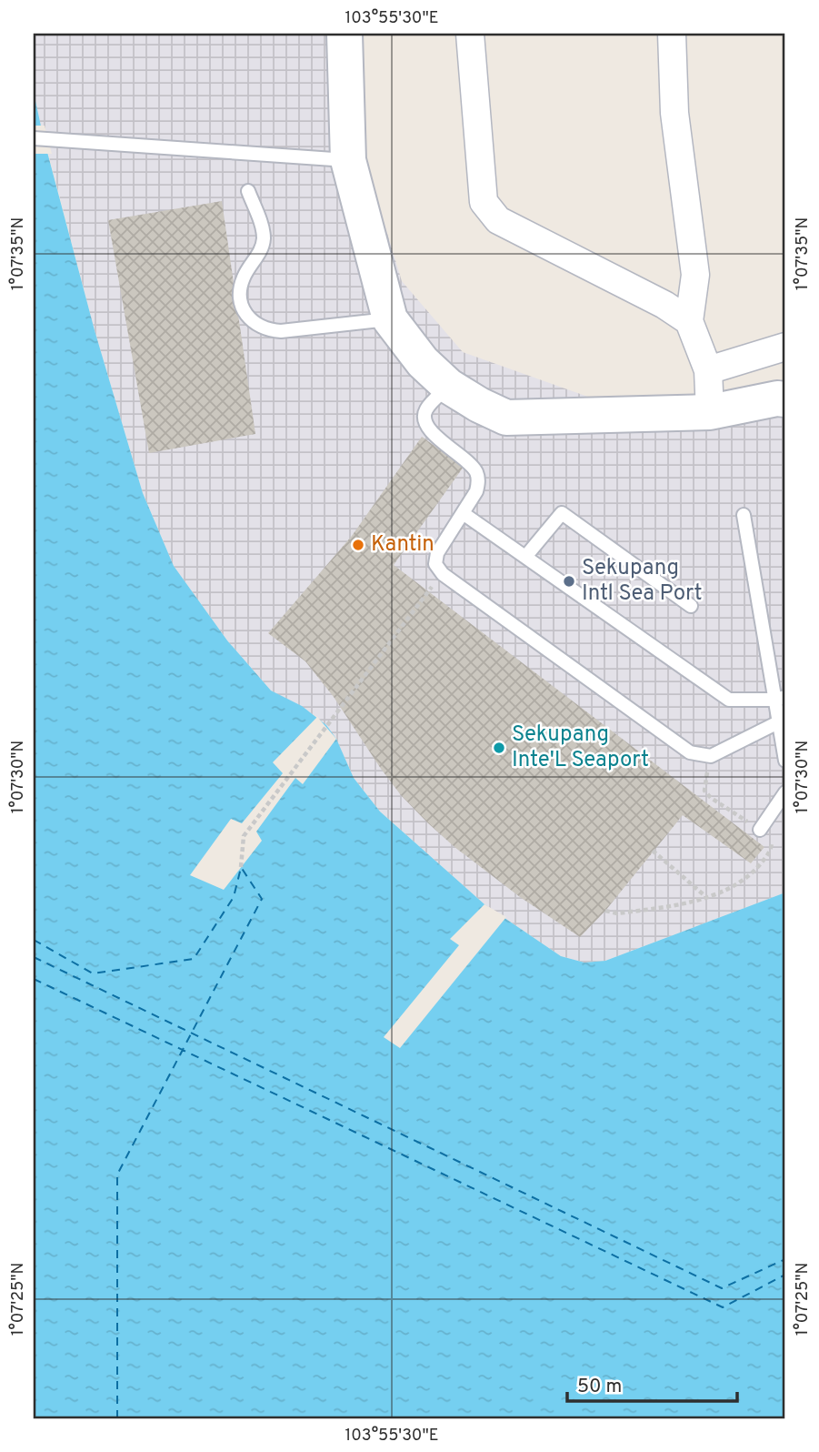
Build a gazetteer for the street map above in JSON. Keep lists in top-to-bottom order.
{
  "places": ["Kantin", "Sekupang Intl Sea Port", "Sekupang Inte'L Seaport"],
  "scale_bar": "50 m",
  "coordinates": [
    "103°55'30\"E",
    "1°07'35\"N",
    "1°07'30\"N",
    "1°07'25\"N"
  ]
}
